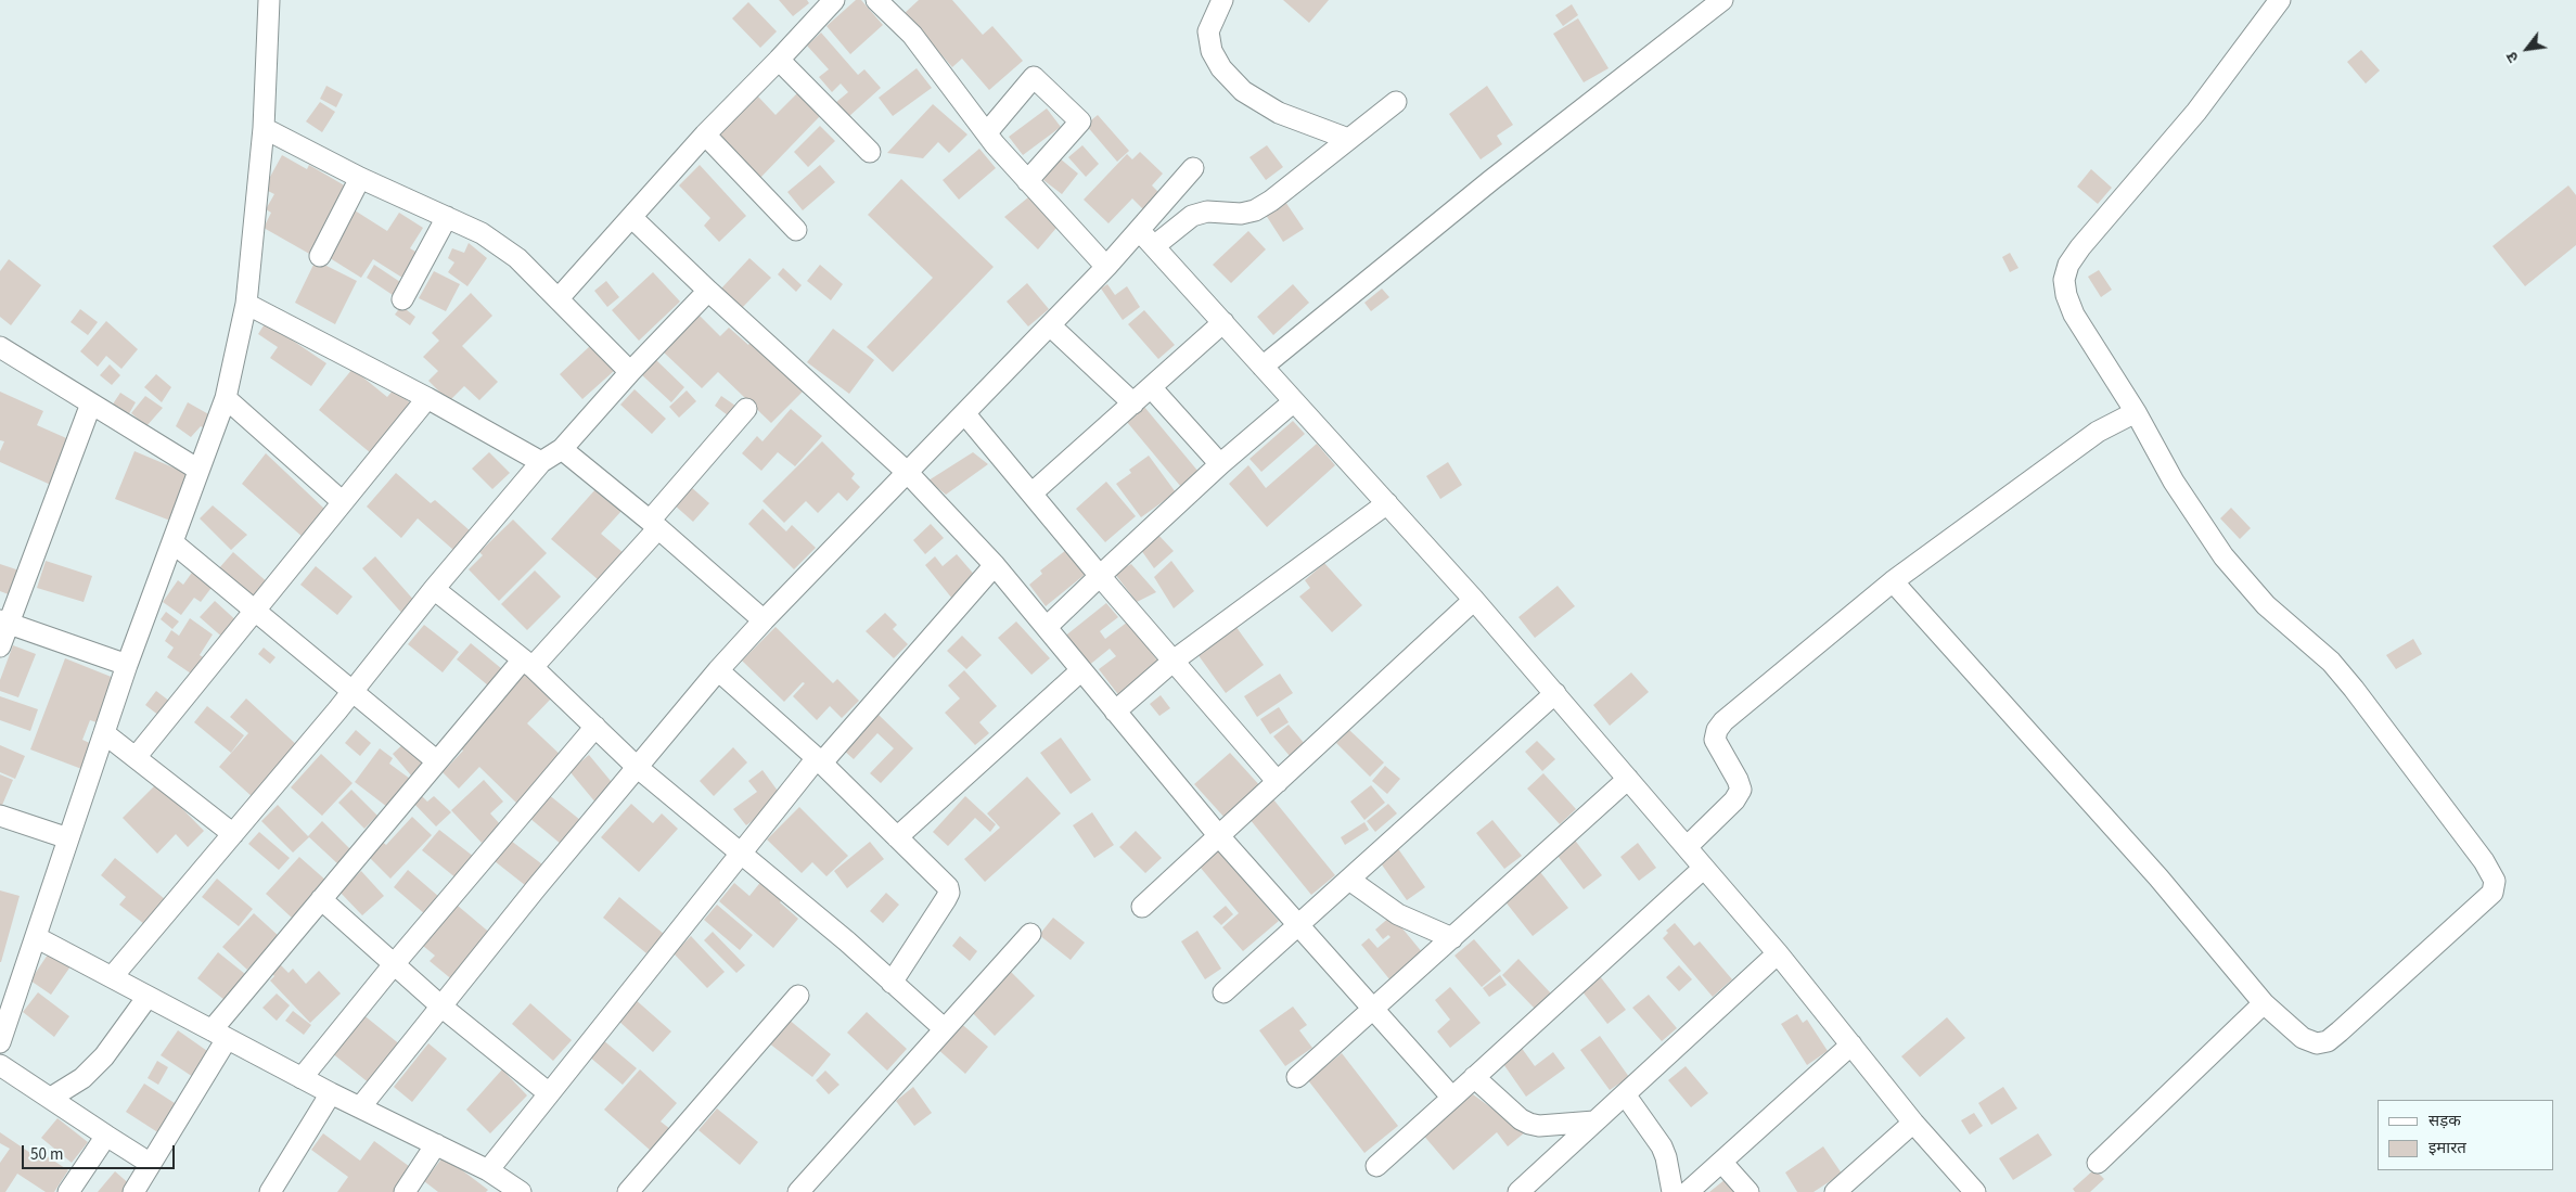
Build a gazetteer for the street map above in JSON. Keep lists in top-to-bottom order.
{
  "legend": ["सड़क", "इमारत"],
  "scale_bar": "50 m",
  "north": "bottom left"
}
